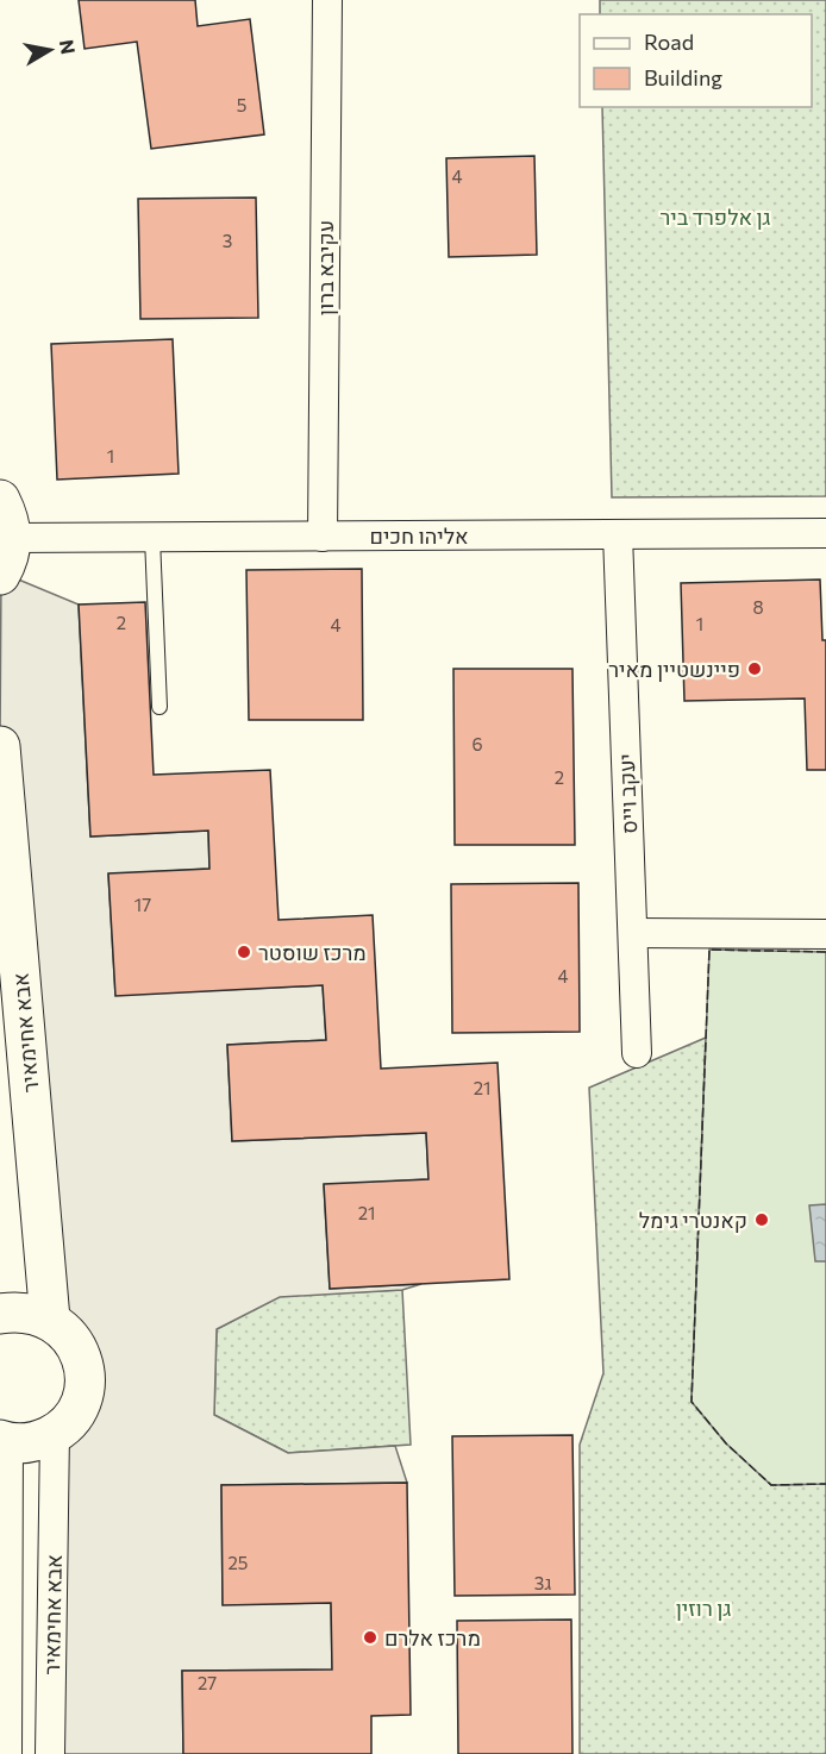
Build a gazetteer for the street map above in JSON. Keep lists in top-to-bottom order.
{
  "streets": {
    "street": [
      "עקיבא ברון",
      "אליהו חכים",
      "יעקב וייס",
      "אבא אחימאיר"
    ]
  },
  "crossings": [
    ["עקיבא ברון", "אליהו חכים"],
    ["אליהו חכים", "יעקב וייס"]
  ],
  "parks": ["גן אלפרד ביר", "גן רוזין"],
  "places": [
    "פיינשטיין מאיר",
    "מרכז שוסטר",
    "קאנטרי גימל",
    "מרכז אלרם"
  ],
  "house_numbers": [
    "5",
    "4",
    "3",
    "1",
    "8",
    "2",
    "1",
    "4",
    "6",
    "2",
    "17",
    "4",
    "21",
    "21",
    "25",
    "3ג",
    "27"
  ],
  "legend": ["Road", "Building"],
  "north": "right"
}
